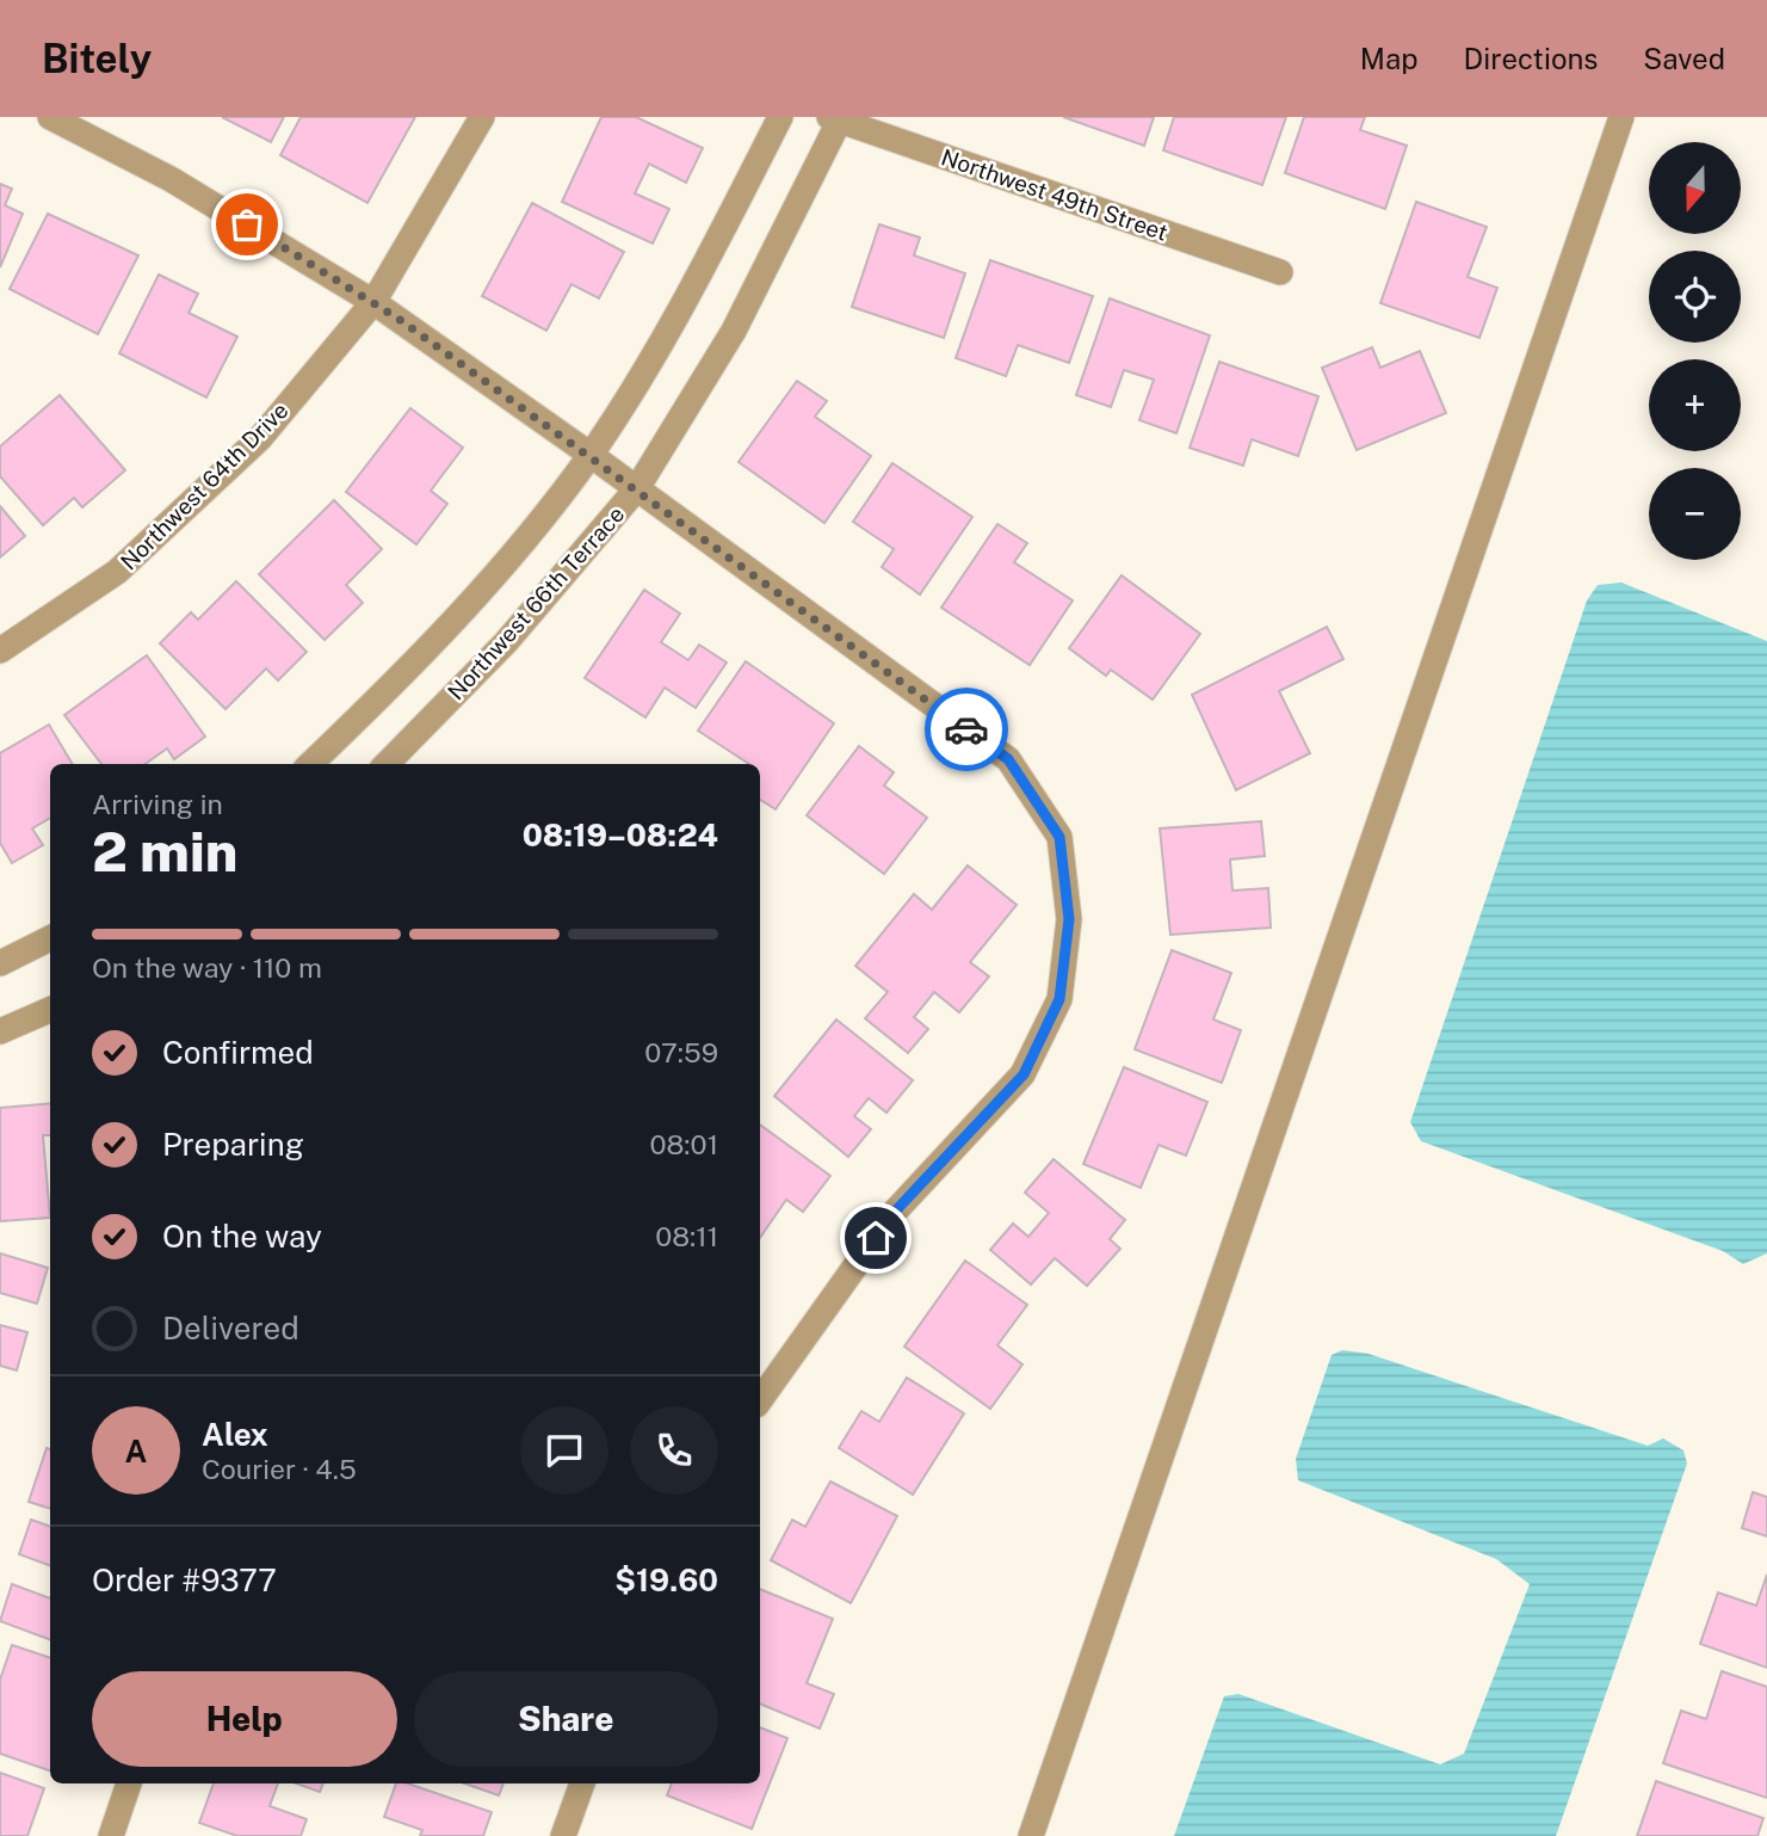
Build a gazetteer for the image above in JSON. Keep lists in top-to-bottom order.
{
  "streets": {
    "street": ["Northwest 49th Street", "Northwest 64th Drive", "Northwest 66th Terrace"]
  },
  "crossings": [
    ["Northwest 49th Street", "Northwest 66th Terrace"]
  ],
  "north": "bottom",
  "page": {
    "header": "Bitely",
    "nav": ["Map", "Directions", "Saved"],
    "map_buttons": ["+", "−"],
    "heading": ["2 min", "Arriving in", "08:19–08:24"],
    "panel": [
      "Alex",
      "Courier · 4.5",
      "Order #9377",
      "$19.60"
    ],
    "bar": "On the way · 110 m",
    "list": [
      ["Confirmed", "07:59"],
      ["Preparing", "08:01"],
      ["On the way", "08:11"],
      "Delivered"
    ],
    "round": "A",
    "buttons": ["Help", "Share"]
  }
}
